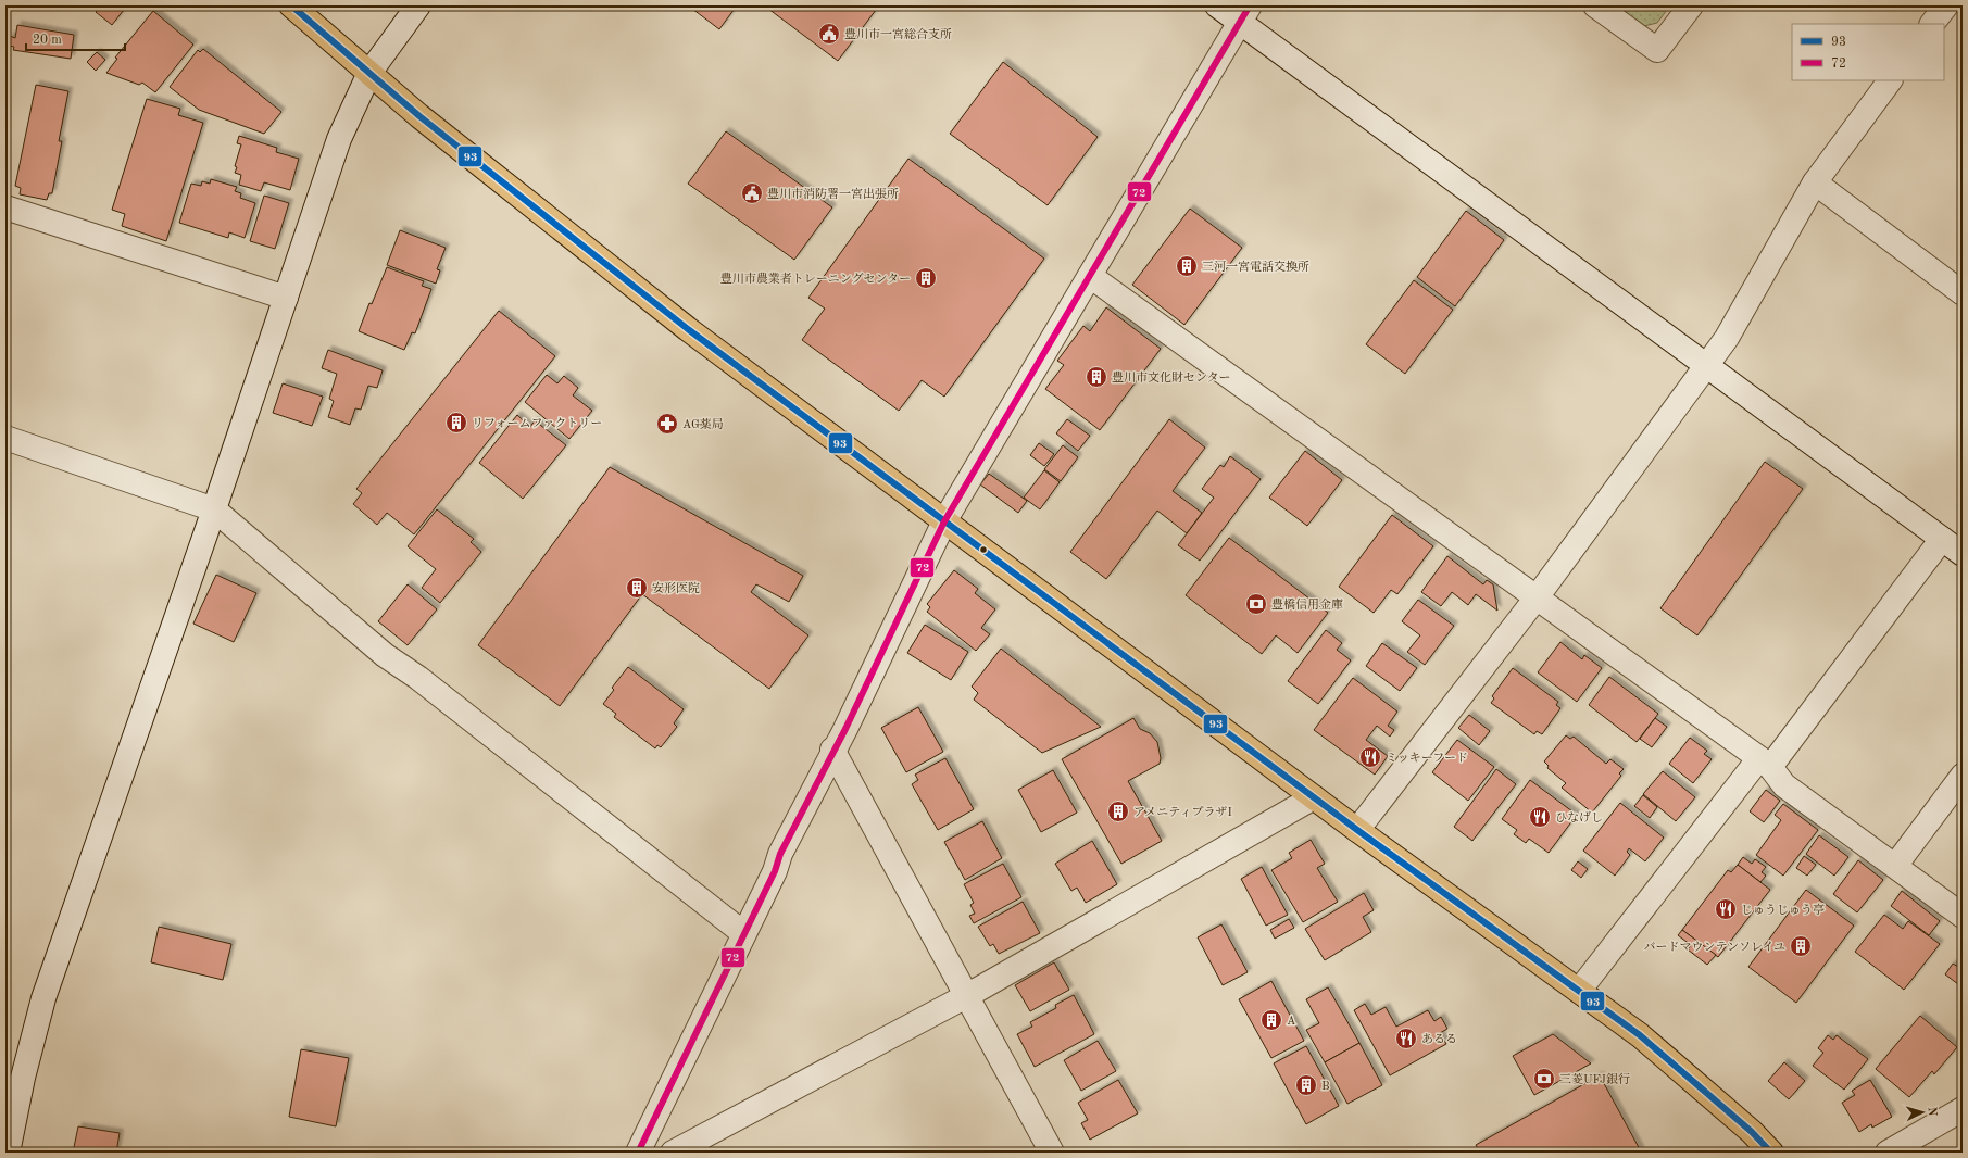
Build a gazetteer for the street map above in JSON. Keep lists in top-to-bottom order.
{
  "places": {
    "public building": ["豊川市一宮総合支所", "豊川市消防署一宮出張所"],
    "building": [
      "三河一宮電話交換所",
      "豊川市農業者トレーニングセンター",
      "豊川市文化財センター",
      "リフォームファクトリー",
      "安形医院",
      "アメニティプラザI",
      "バードマウンテンソレイユ",
      "A",
      "B"
    ],
    "pharmacy": ["AG薬局"],
    "bank": ["豊橋信用金庫", "三菱UFJ銀行"],
    "restaurant": [
      "ミッキーフード",
      "ひなげし",
      "じゅうじゅう亭",
      "あるる"
    ]
  },
  "lines": ["transit line 93", "transit line 72"],
  "legend": ["93", "72"],
  "scale_bar": "20 m",
  "north": "right"
}
